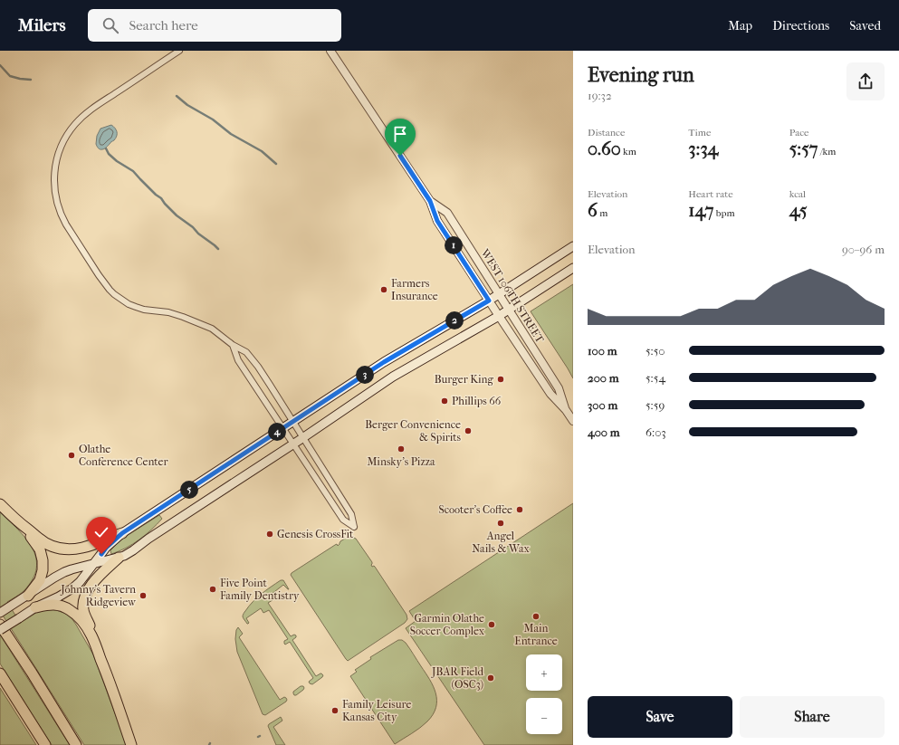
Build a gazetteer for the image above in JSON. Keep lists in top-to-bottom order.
{
  "streets": {
    "street": ["WEST 106TH STREET"]
  },
  "places": [
    "Farmers Insurance",
    "Burger King",
    "Phillips 66",
    "Berger Convenience & Spirits",
    "Minsky's Pizza",
    "Olathe Conference Center",
    "Scooter's Coffee",
    "Angel Nails & Wax",
    "Genesis CrossFit",
    "Five Point Family Dentistry",
    "Johnny's Tavern Ridgeview",
    "Main Entrance",
    "Garmin Olathe Soccer Complex",
    "JBAR Field (OSC3)",
    "Family Leisure Kansas City"
  ],
  "page": {
    "header": "Milers",
    "search": "Search here",
    "nav": ["Map", "Directions", "Saved"],
    "heading": ["Evening run", "19:32"],
    "stats": [
      ["Distance", "0.60 km"],
      ["Time", "3:34"],
      ["Pace", "5:57 /km"],
      ["Elevation", "6 m"],
      ["Heart rate", "147 bpm"],
      ["kcal", "45"]
    ],
    "chart": ["Elevation", "90–96 m"],
    "pins": [
      "1",
      "2",
      "3",
      "4",
      "5"
    ],
    "list": [
      {
        "name": "100 m",
        "note": "5:50"
      },
      {
        "name": "200 m",
        "note": "5:54"
      },
      {
        "name": "300 m",
        "note": "5:59"
      },
      {
        "name": "400 m",
        "note": "6:03"
      }
    ],
    "map_buttons": ["+", "−"],
    "buttons": ["Save", "Share"]
  }
}
